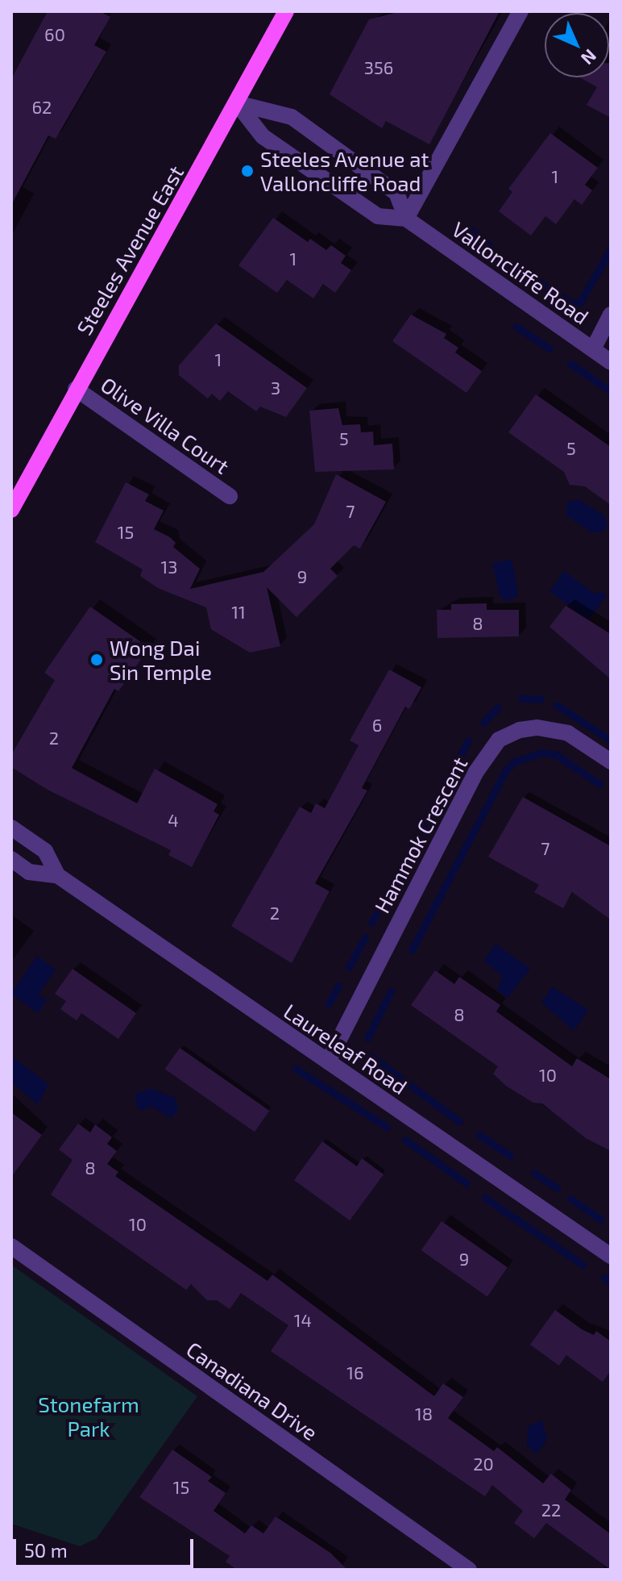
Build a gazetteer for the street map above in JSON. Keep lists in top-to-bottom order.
{
  "streets": {
    "main road": ["Steeles Avenue East"],
    "street": [
      "Valloncliffe Road",
      "Olive Villa Court",
      "Hammok Crescent",
      "Laureleaf Road",
      "Canadiana Drive"
    ]
  },
  "crossings": [
    ["Steeles Avenue East", "Valloncliffe Road"],
    ["Steeles Avenue East", "Olive Villa Court"],
    ["Hammok Crescent", "Laureleaf Road"]
  ],
  "parks": ["Stonefarm Park"],
  "places": ["Steeles Avenue at Valloncliffe Road", "Wong Dai Sin Temple"],
  "house_numbers": [
    "60",
    "356",
    "62",
    "1",
    "1",
    "1",
    "3",
    "5",
    "5",
    "7",
    "15",
    "13",
    "9",
    "11",
    "8",
    "6",
    "2",
    "4",
    "7",
    "2",
    "8",
    "10",
    "8",
    "10",
    "9",
    "14",
    "16",
    "18",
    "20",
    "15",
    "22"
  ],
  "scale_bar": "50 m",
  "north": "bottom right"
}
